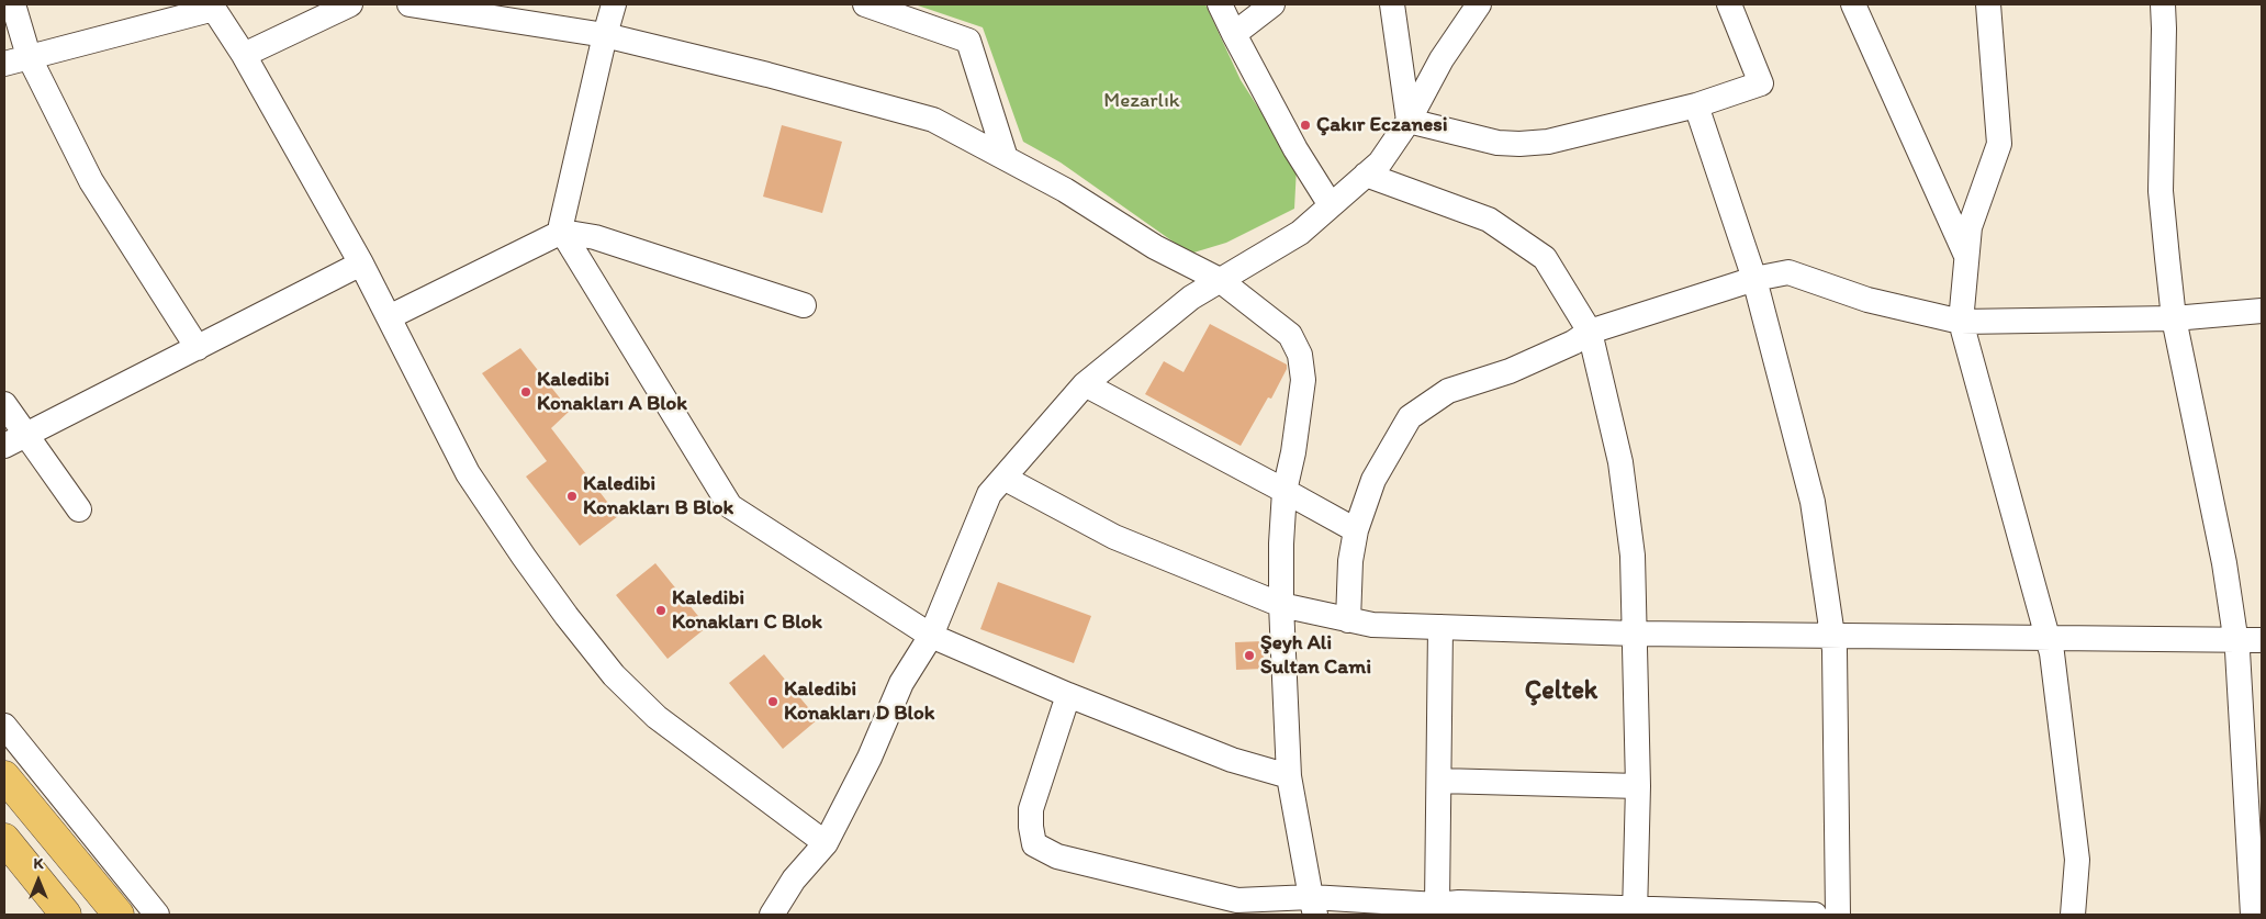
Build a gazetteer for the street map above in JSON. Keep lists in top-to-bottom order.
{
  "districts": ["Çeltek"],
  "parks": ["Mezarlık"],
  "places": [
    "Çakır Eczanesi",
    "Kaledibi Konakları A Blok",
    "Kaledibi Konakları B Blok",
    "Kaledibi Konakları C Blok",
    "Şeyh Ali Sultan Cami",
    "Kaledibi Konakları D Blok"
  ],
  "north": "top"
}
